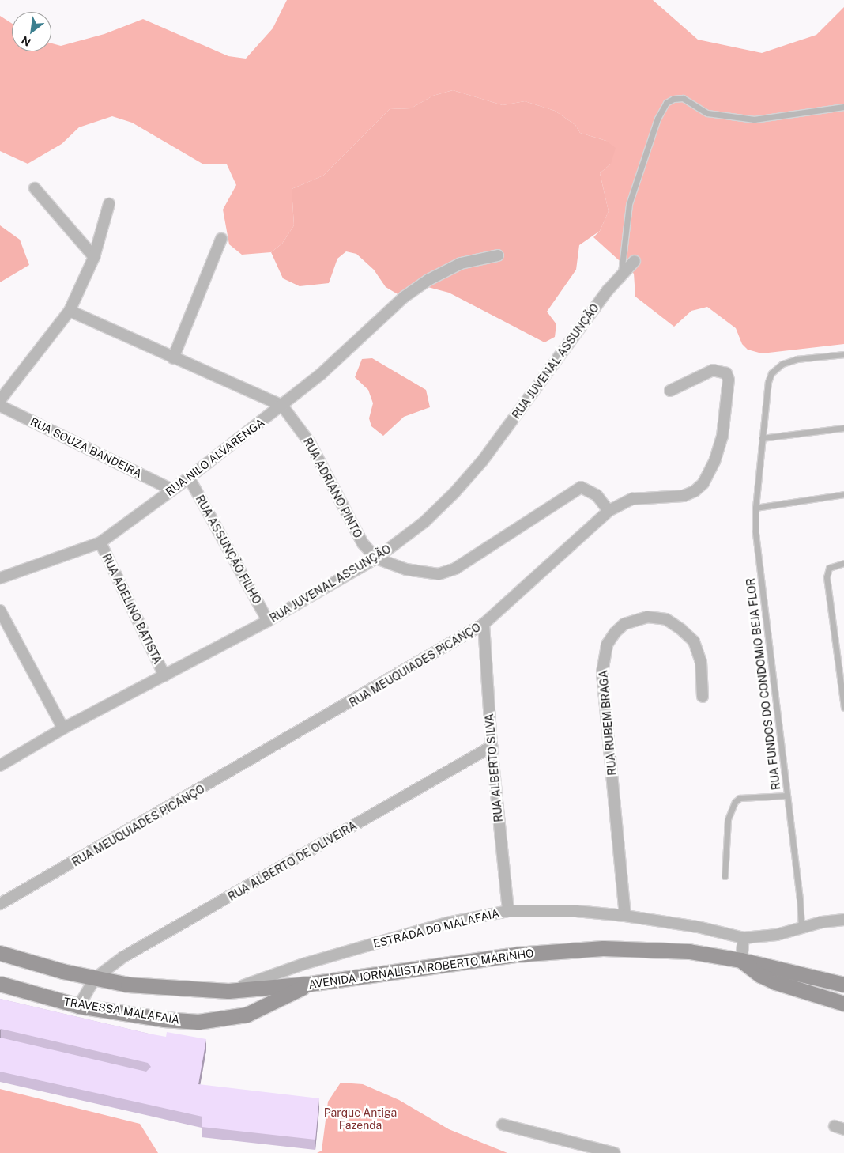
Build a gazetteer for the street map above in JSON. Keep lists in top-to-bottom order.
{
  "streets": {
    "main road": ["AVENIDA JORNALISTA ROBERTO MARINHO", "TRAVESSA MALAFAIA"],
    "street": [
      "RUA JUVENAL ASSUNÇÃO",
      "RUA SOUZA BANDEIRA",
      "RUA NILO ALVARENGA",
      "RUA ADRIANO PINTO",
      "RUA ASSUNÇÃO FILHO",
      "RUA ADELINO BATISTA",
      "RUA MEUQUIADES PICANÇO",
      "RUA RUBEM BRAGA",
      "RUA ALBERTO SILVA",
      "RUA ALBERTO DE OLIVEIRA",
      "ESTRADA DO MALAFAIA"
    ],
    "lane": ["RUA FUNDOS DO CONDOMIO BEJA FLOR"]
  },
  "crossings": [
    ["RUA JUVENAL ASSUNÇÃO", "RUA ADRIANO PINTO"],
    ["RUA JUVENAL ASSUNÇÃO", "RUA ASSUNÇÃO FILHO"],
    ["RUA JUVENAL ASSUNÇÃO", "RUA ADELINO BATISTA"],
    ["RUA SOUZA BANDEIRA", "RUA NILO ALVARENGA"],
    ["RUA NILO ALVARENGA", "RUA ADRIANO PINTO"],
    ["RUA NILO ALVARENGA", "RUA ASSUNÇÃO FILHO"],
    ["RUA NILO ALVARENGA", "RUA ADELINO BATISTA"],
    ["RUA MEUQUIADES PICANÇO", "RUA ALBERTO SILVA"],
    ["RUA FUNDOS DO CONDOMIO BEJA FLOR", "ESTRADA DO MALAFAIA"],
    ["RUA RUBEM BRAGA", "ESTRADA DO MALAFAIA"],
    ["RUA ALBERTO SILVA", "RUA ALBERTO DE OLIVEIRA"],
    ["RUA ALBERTO SILVA", "ESTRADA DO MALAFAIA"],
    ["RUA ALBERTO DE OLIVEIRA", "AVENIDA JORNALISTA ROBERTO MARINHO"],
    ["ESTRADA DO MALAFAIA", "AVENIDA JORNALISTA ROBERTO MARINHO"],
    ["AVENIDA JORNALISTA ROBERTO MARINHO", "TRAVESSA MALAFAIA"]
  ],
  "parks": ["Parque Antiga Fazenda"],
  "north": "bottom left"
}
